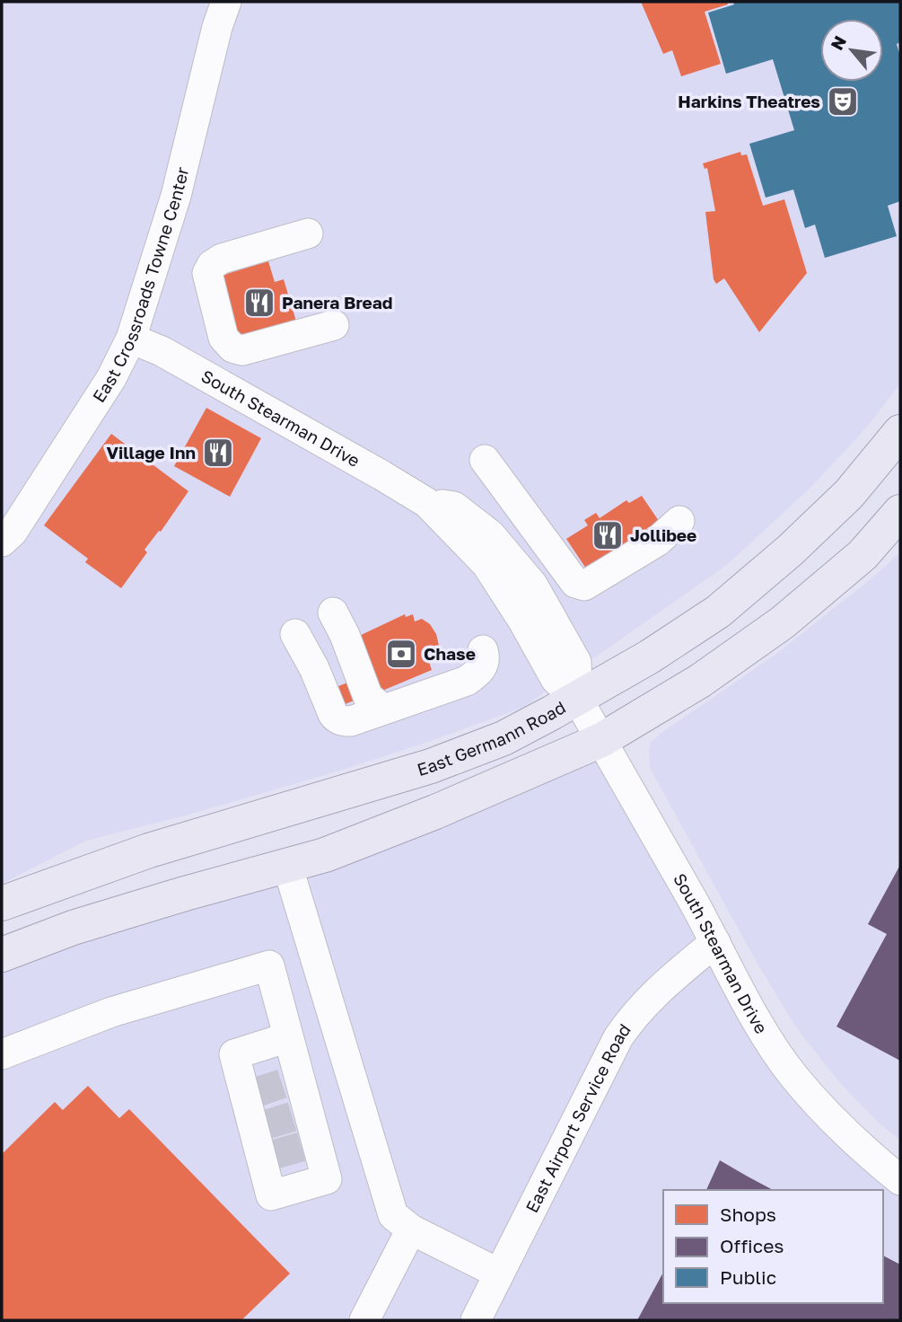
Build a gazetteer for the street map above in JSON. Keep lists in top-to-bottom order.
{
  "streets": {
    "main road": ["East Germann Road"],
    "street": ["East Crossroads Towne Center", "South Stearman Drive", "East Airport Service Road"]
  },
  "crossings": [
    ["East Crossroads Towne Center", "South Stearman Drive"],
    ["South Stearman Drive", "East Germann Road"],
    ["South Stearman Drive", "East Airport Service Road"]
  ],
  "places": {
    "theatre": ["Harkins Theatres"],
    "restaurant": ["Panera Bread", "Village Inn", "Jollibee"],
    "bank": ["Chase"]
  },
  "legend": ["Shops", "Offices", "Public"],
  "north": "top left"
}
